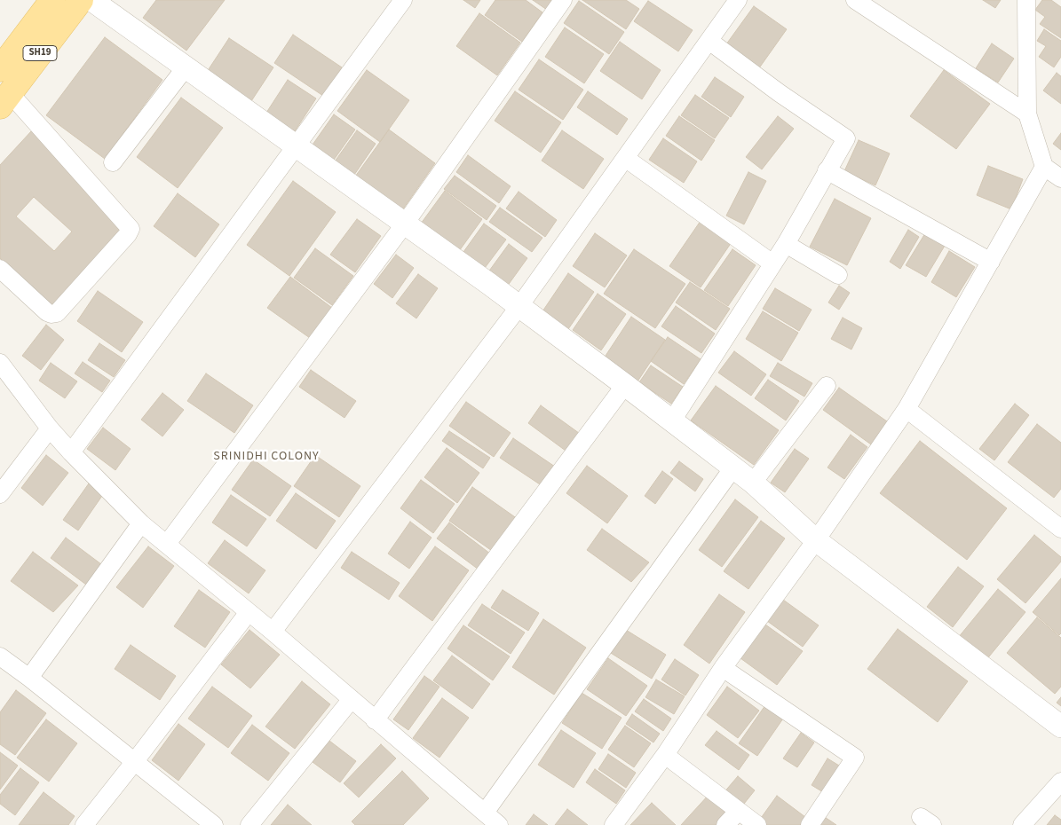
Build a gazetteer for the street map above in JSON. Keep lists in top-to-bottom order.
{
  "streets": {
    "main road": ["SH19"]
  },
  "districts": ["SRINIDHI COLONY"]
}
